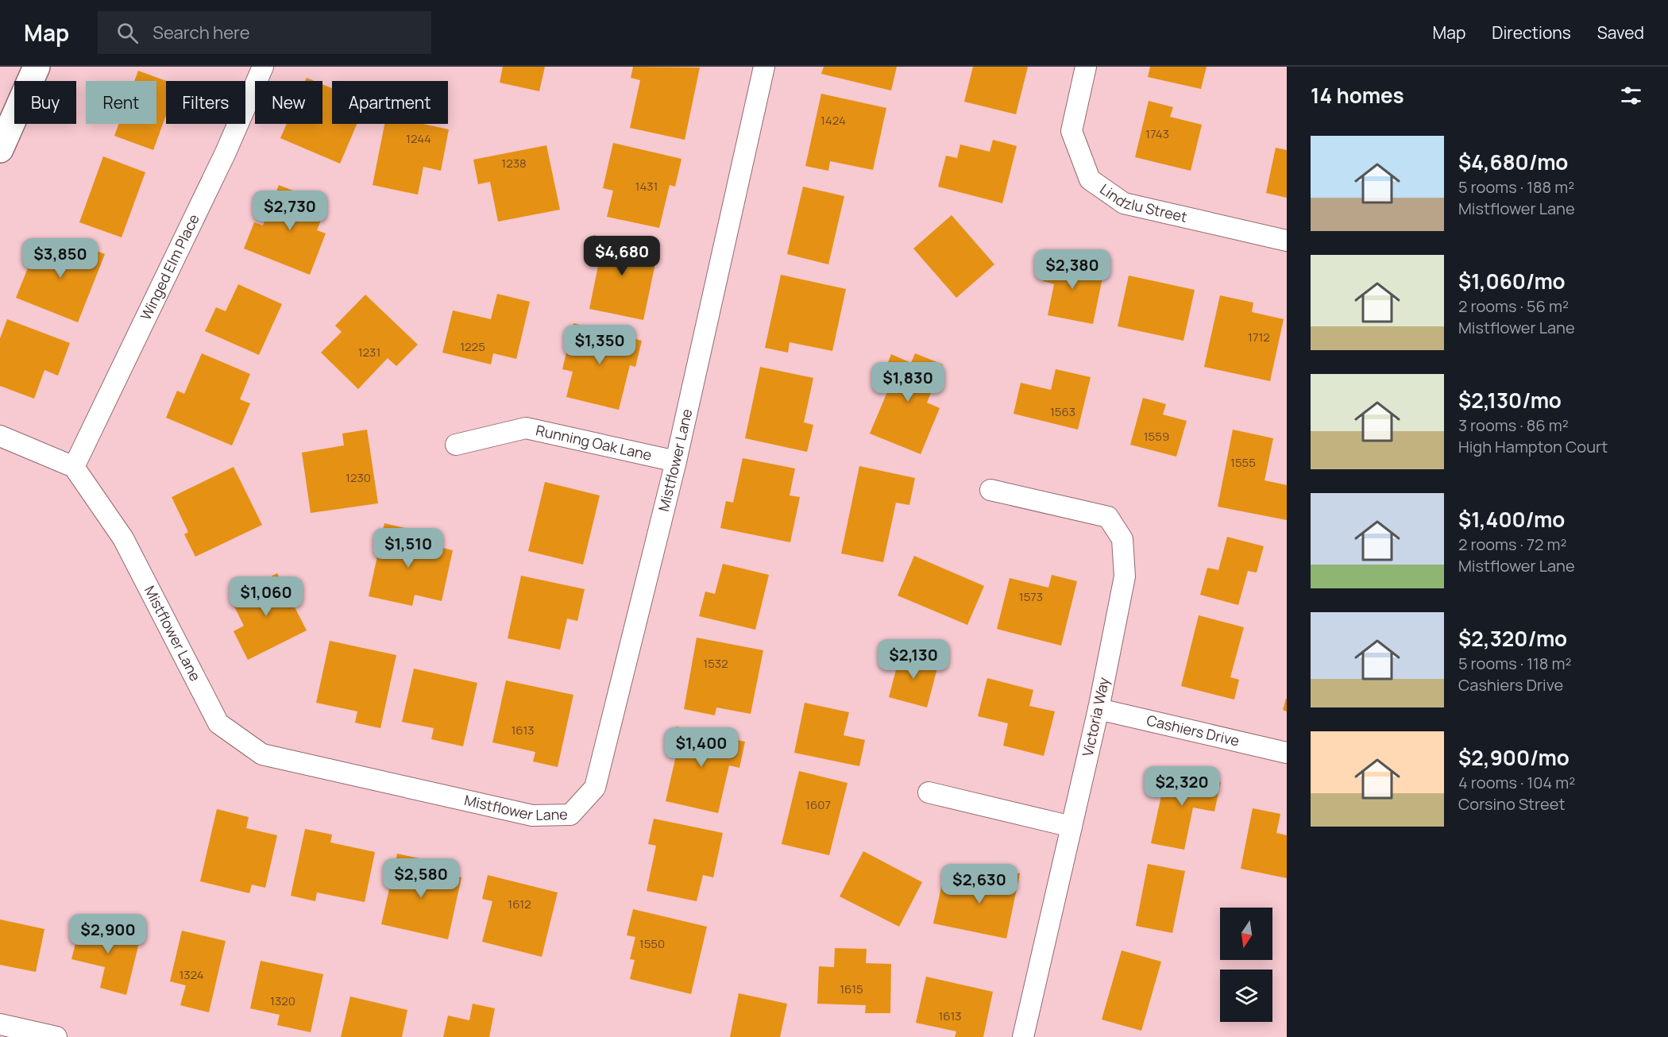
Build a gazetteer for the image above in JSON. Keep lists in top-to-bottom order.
{
  "streets": {
    "street": [
      "Lindzlu Street",
      "Winged Elm Place",
      "Running Oak Lane",
      "Mistflower Lane",
      "Victoria Way",
      "Cashiers Drive"
    ]
  },
  "crossings": [
    ["Winged Elm Place", "Mistflower Lane"],
    ["Running Oak Lane", "Mistflower Lane"],
    ["Victoria Way", "Cashiers Drive"]
  ],
  "house_numbers": [
    "1424",
    "1743",
    "1244",
    "1238",
    "1431",
    "1712",
    "1225",
    "1231",
    "1563",
    "1559",
    "1555",
    "1230",
    "1573",
    "1532",
    "1613",
    "1607",
    "1612",
    "1550",
    "1324",
    "1615",
    "1320",
    "1613"
  ],
  "north": "bottom",
  "page": {
    "header": "Map",
    "search": "Search here",
    "nav": ["Map", "Directions", "Saved"],
    "heading": "14 homes",
    "chip": [
      "Buy",
      "Rent",
      "Filters",
      "New",
      "Apartment"
    ],
    "list": [
      {
        "name": "$4,680/mo",
        "note": "5 rooms · 188 m² · Mistflower Lane"
      },
      {
        "name": "$1,060/mo",
        "note": "2 rooms · 56 m² · Mistflower Lane"
      },
      {
        "name": "$2,130/mo",
        "note": "3 rooms · 86 m² · High Hampton Court"
      },
      {
        "name": "$1,400/mo",
        "note": "2 rooms · 72 m² · Mistflower Lane"
      },
      {
        "name": "$2,320/mo",
        "note": "5 rooms · 118 m² · Cashiers Drive"
      },
      {
        "name": "$2,900/mo",
        "note": "4 rooms · 104 m² · Corsino Street"
      }
    ],
    "price": [
      "$2,730",
      "$4,680",
      "$3,850",
      "$2,380",
      "$1,350",
      "$1,830",
      "$1,510",
      "$1,060",
      "$2,130",
      "$1,400",
      "$2,320",
      "$2,580",
      "$2,630",
      "$2,900"
    ]
  }
}
